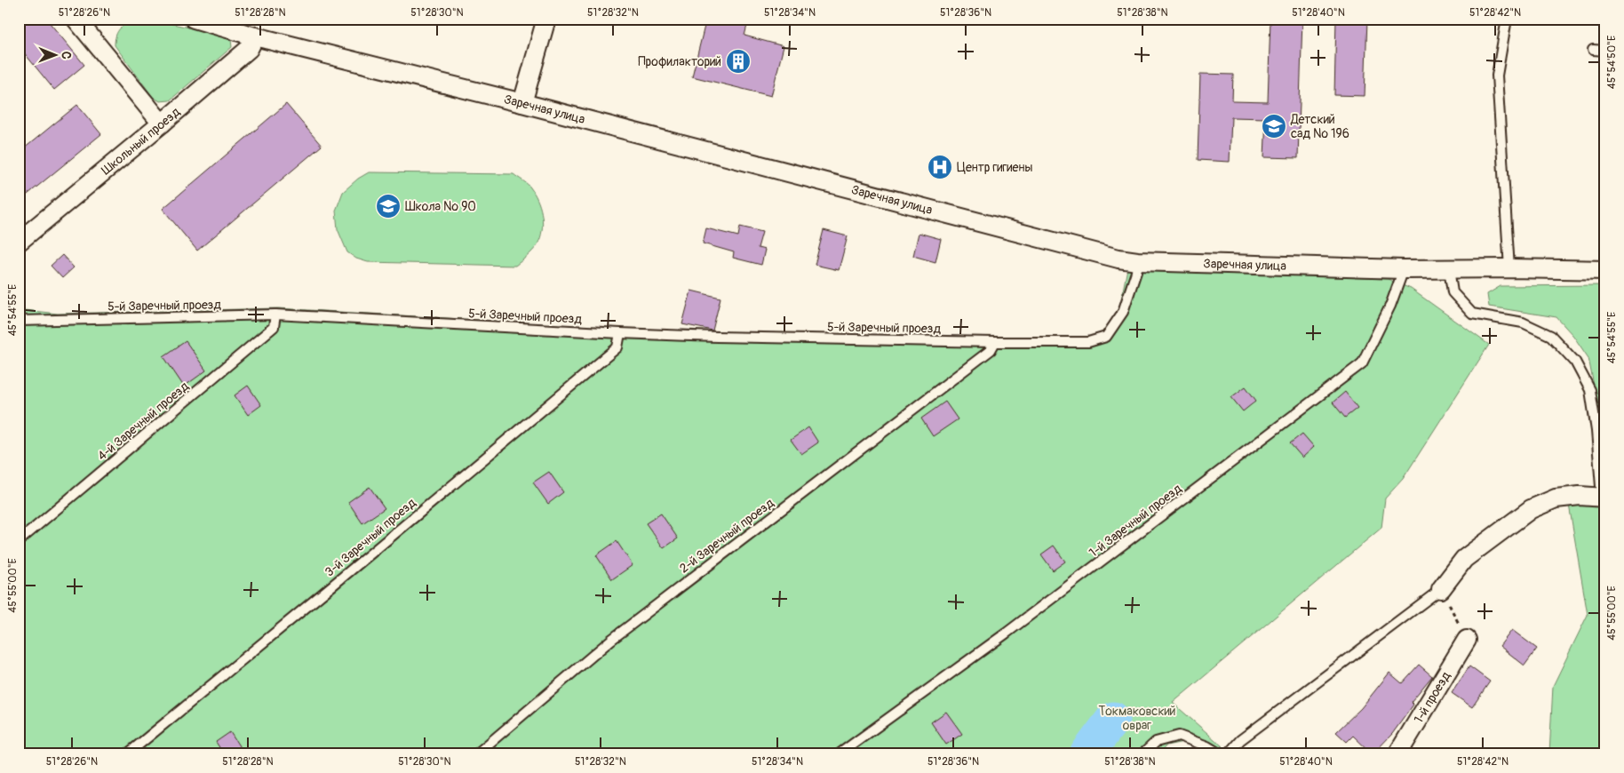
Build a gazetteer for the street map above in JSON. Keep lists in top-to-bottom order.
{
  "streets": {
    "street": ["Заречная улица", "Школьный проезд", "1-й проезд"],
    "lane": [
      "5-й Заречный проезд",
      "4-й Заречный проезд",
      "1-й Заречный проезд",
      "2-й Заречный проезд",
      "3-й Заречный проезд"
    ]
  },
  "crossings": [
    ["Заречная улица", "Школьный проезд"],
    ["Заречная улица", "5-й Заречный проезд"],
    ["Заречная улица", "1-й Заречный проезд"],
    ["5-й Заречный проезд", "4-й Заречный проезд"],
    ["5-й Заречный проезд", "2-й Заречный проезд"],
    ["5-й Заречный проезд", "3-й Заречный проезд"]
  ],
  "parks": ["Токмаковский овраг"],
  "places": {
    "building": ["Профилакторий"],
    "school or university": ["Детский сад № 196", "Школа № 90"],
    "hospital": ["Центр гигиены"]
  },
  "north": "right",
  "coordinates": [
    "51°28'26\"N",
    "51°28'28\"N",
    "51°28'30\"N",
    "51°28'32\"N",
    "51°28'34\"N",
    "51°28'36\"N",
    "51°28'38\"N",
    "51°28'40\"N",
    "51°28'42\"N",
    "45°54'50\"E",
    "45°54'55\"E",
    "45°55'00\"E"
  ]
}
